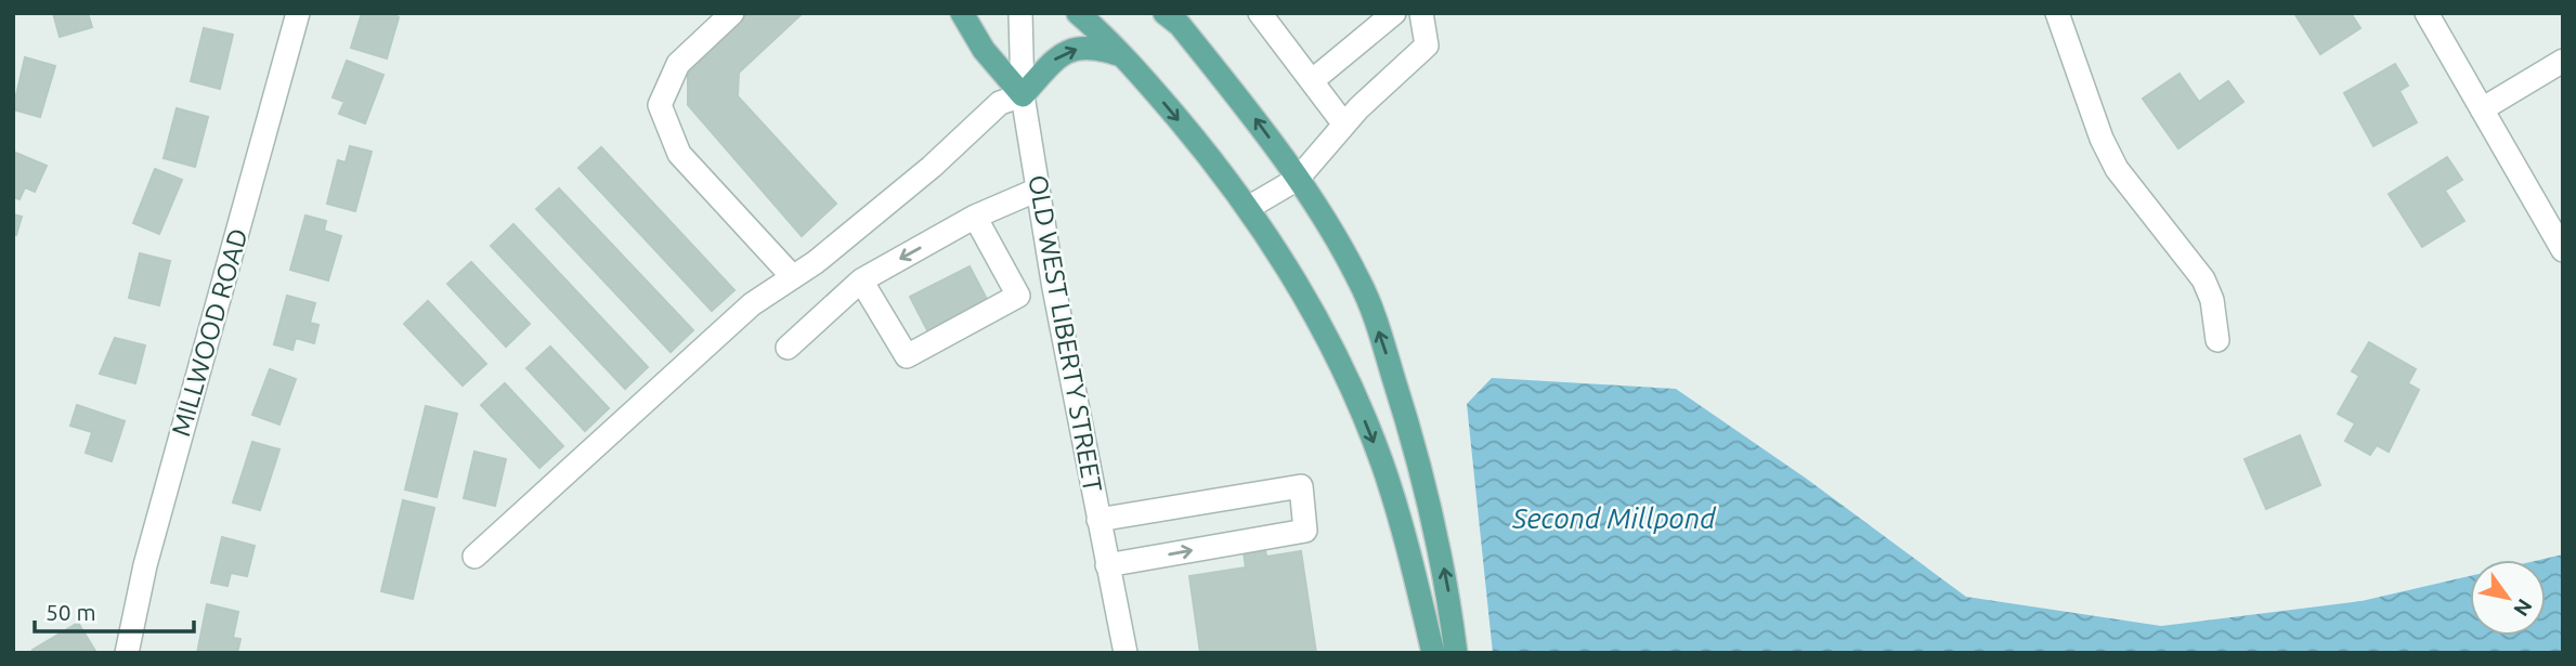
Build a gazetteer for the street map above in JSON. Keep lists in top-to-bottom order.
{
  "streets": {
    "street": ["MILLWOOD ROAD", "OLD WEST LIBERTY STREET"]
  },
  "water": ["Second Millpond"],
  "scale_bar": "50 m",
  "north": "bottom right"
}
